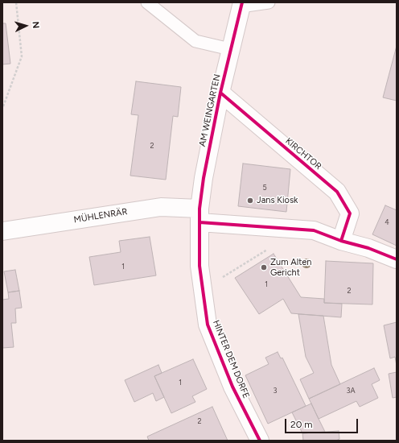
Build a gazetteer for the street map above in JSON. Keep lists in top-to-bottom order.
{
  "streets": {
    "street": [
      "AM WEINGARTEN",
      "KIRCHTOR",
      "MÜHLENRÄR",
      "HINTER DEM DORFE"
    ]
  },
  "crossings": [
    ["AM WEINGARTEN", "KIRCHTOR"],
    ["AM WEINGARTEN", "MÜHLENRÄR"],
    ["AM WEINGARTEN", "HINTER DEM DORFE"],
    ["MÜHLENRÄR", "HINTER DEM DORFE"]
  ],
  "places": ["Jans Kiosk", "Zum Alten Gericht"],
  "house_numbers": [
    "2",
    "5",
    "4",
    "1",
    "1",
    "2",
    "1",
    "3",
    "3A",
    "2"
  ],
  "scale_bar": "20 m",
  "north": "right"
}
